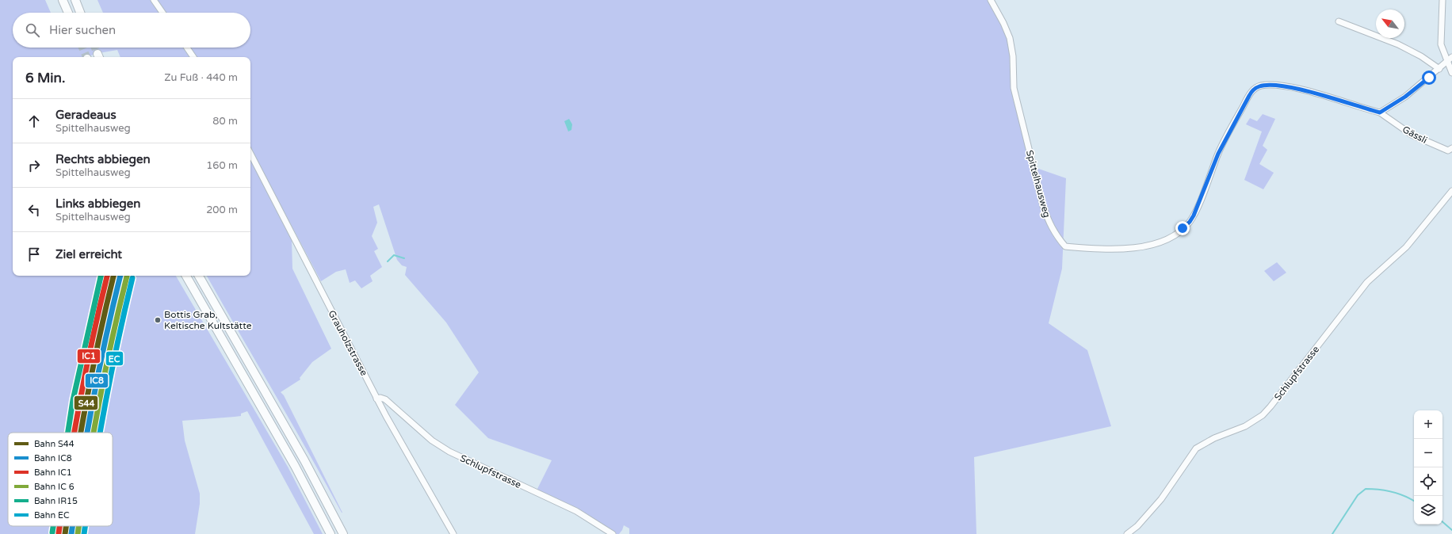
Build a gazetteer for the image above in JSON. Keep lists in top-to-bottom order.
{
  "streets": {
    "street": [
      "Gässli",
      "Spittelhausweg",
      "Grauholzstrasse",
      "Schlupfstrasse"
    ]
  },
  "crossings": [
    ["Gässli", "Spittelhausweg"],
    ["Grauholzstrasse", "Schlupfstrasse"]
  ],
  "places": ["Bottis Grab, Keltische Kultstätte"],
  "lines": [
    "rail line S44",
    "rail line IC8",
    "rail line IC1",
    "rail line IR15",
    "rail line EC"
  ],
  "legend": [
    "Bahn S44",
    "Bahn IC8",
    "Bahn IC1",
    "Bahn IC 6",
    "Bahn IR15",
    "Bahn EC"
  ],
  "north": "top left",
  "page": {
    "search": "Hier suchen",
    "heading": ["6 Min.", "Zu Fuß · 440 m"],
    "list": [
      ["Geradeaus", "Spittelhausweg", "80 m"],
      ["Rechts abbiegen", "Spittelhausweg", "160 m"],
      ["Links abbiegen", "Spittelhausweg", "200 m"],
      "Ziel erreicht"
    ],
    "map_buttons": ["+", "−"]
  }
}
